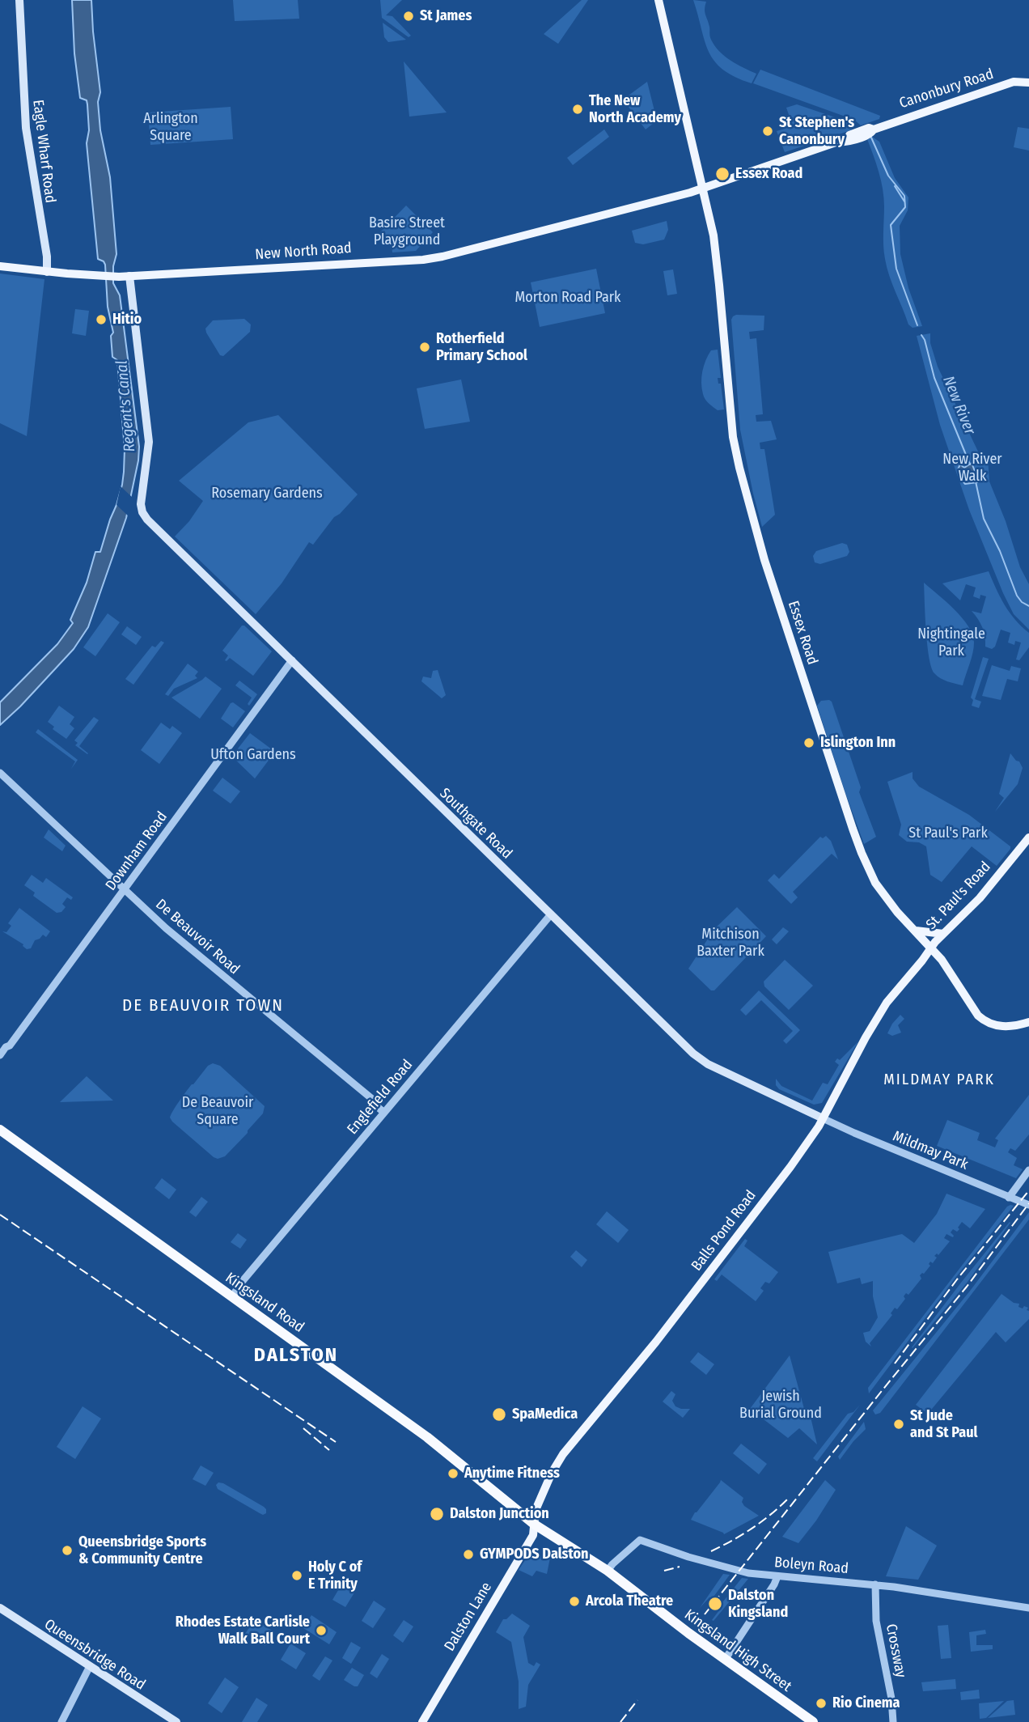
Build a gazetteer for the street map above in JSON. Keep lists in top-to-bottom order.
{
  "streets": {
    "highway": ["Kingsland Road", "Kingsland High Street"],
    "main road": [
      "Canonbury Road",
      "Eagle Wharf Road",
      "New North Road",
      "Essex Road",
      "Southgate Road",
      "St. Paul's Road",
      "Balls Pond Road",
      "Dalston Lane",
      "Queensbridge Road"
    ],
    "street": [
      "Downham Road",
      "De Beauvoir Road",
      "Englefield Road",
      "Mildmay Park",
      "Boleyn Road",
      "Crossway"
    ]
  },
  "crossings": [
    ["Canonbury Road", "New North Road"],
    ["Canonbury Road", "Essex Road"],
    ["Eagle Wharf Road", "New North Road"],
    ["New North Road", "Essex Road"],
    ["New North Road", "Southgate Road"],
    ["Essex Road", "St. Paul's Road"],
    ["Essex Road", "Balls Pond Road"],
    ["Southgate Road", "Downham Road"],
    ["Southgate Road", "Englefield Road"],
    ["Southgate Road", "Mildmay Park"],
    ["Southgate Road", "Balls Pond Road"],
    ["Downham Road", "De Beauvoir Road"],
    ["St. Paul's Road", "Balls Pond Road"],
    ["De Beauvoir Road", "Englefield Road"],
    ["Englefield Road", "Kingsland Road"],
    ["Mildmay Park", "Balls Pond Road"],
    ["Balls Pond Road", "Kingsland Road"],
    ["Balls Pond Road", "Dalston Lane"],
    ["Balls Pond Road", "Kingsland High Street"],
    ["Kingsland Road", "Dalston Lane"],
    ["Kingsland Road", "Kingsland High Street"],
    ["Boleyn Road", "Kingsland High Street"],
    ["Boleyn Road", "Crossway"],
    ["Dalston Lane", "Kingsland High Street"]
  ],
  "districts": ["DE BEAUVOIR TOWN", "MILDMAY PARK", "DALSTON"],
  "water": ["New River", "Regent's Canal"],
  "parks": [
    "Arlington Square",
    "Basire Street Playground",
    "Morton Road Park",
    "New River Walk",
    "Rosemary Gardens",
    "Nightingale Park",
    "Ufton Gardens",
    "St Paul's Park",
    "Mitchison Baxter Park",
    "De Beauvoir Square",
    "Jewish Burial Ground"
  ],
  "places": [
    "St James",
    "The New North Academy",
    "St Stephen's Canonbury",
    "Essex Road",
    "Hitio",
    "Rotherfield Primary School",
    "Islington Inn",
    "SpaMedica",
    "St Jude and St Paul",
    "Anytime Fitness",
    "Dalston Junction",
    "Queensbridge Sports & Community Centre",
    "GYMPODS Dalston",
    "Holy C of E Trinity",
    "Arcola Theatre",
    "Dalston Kingsland",
    "Rhodes Estate Carlisle Walk Ball Court",
    "Rio Cinema"
  ]
}
